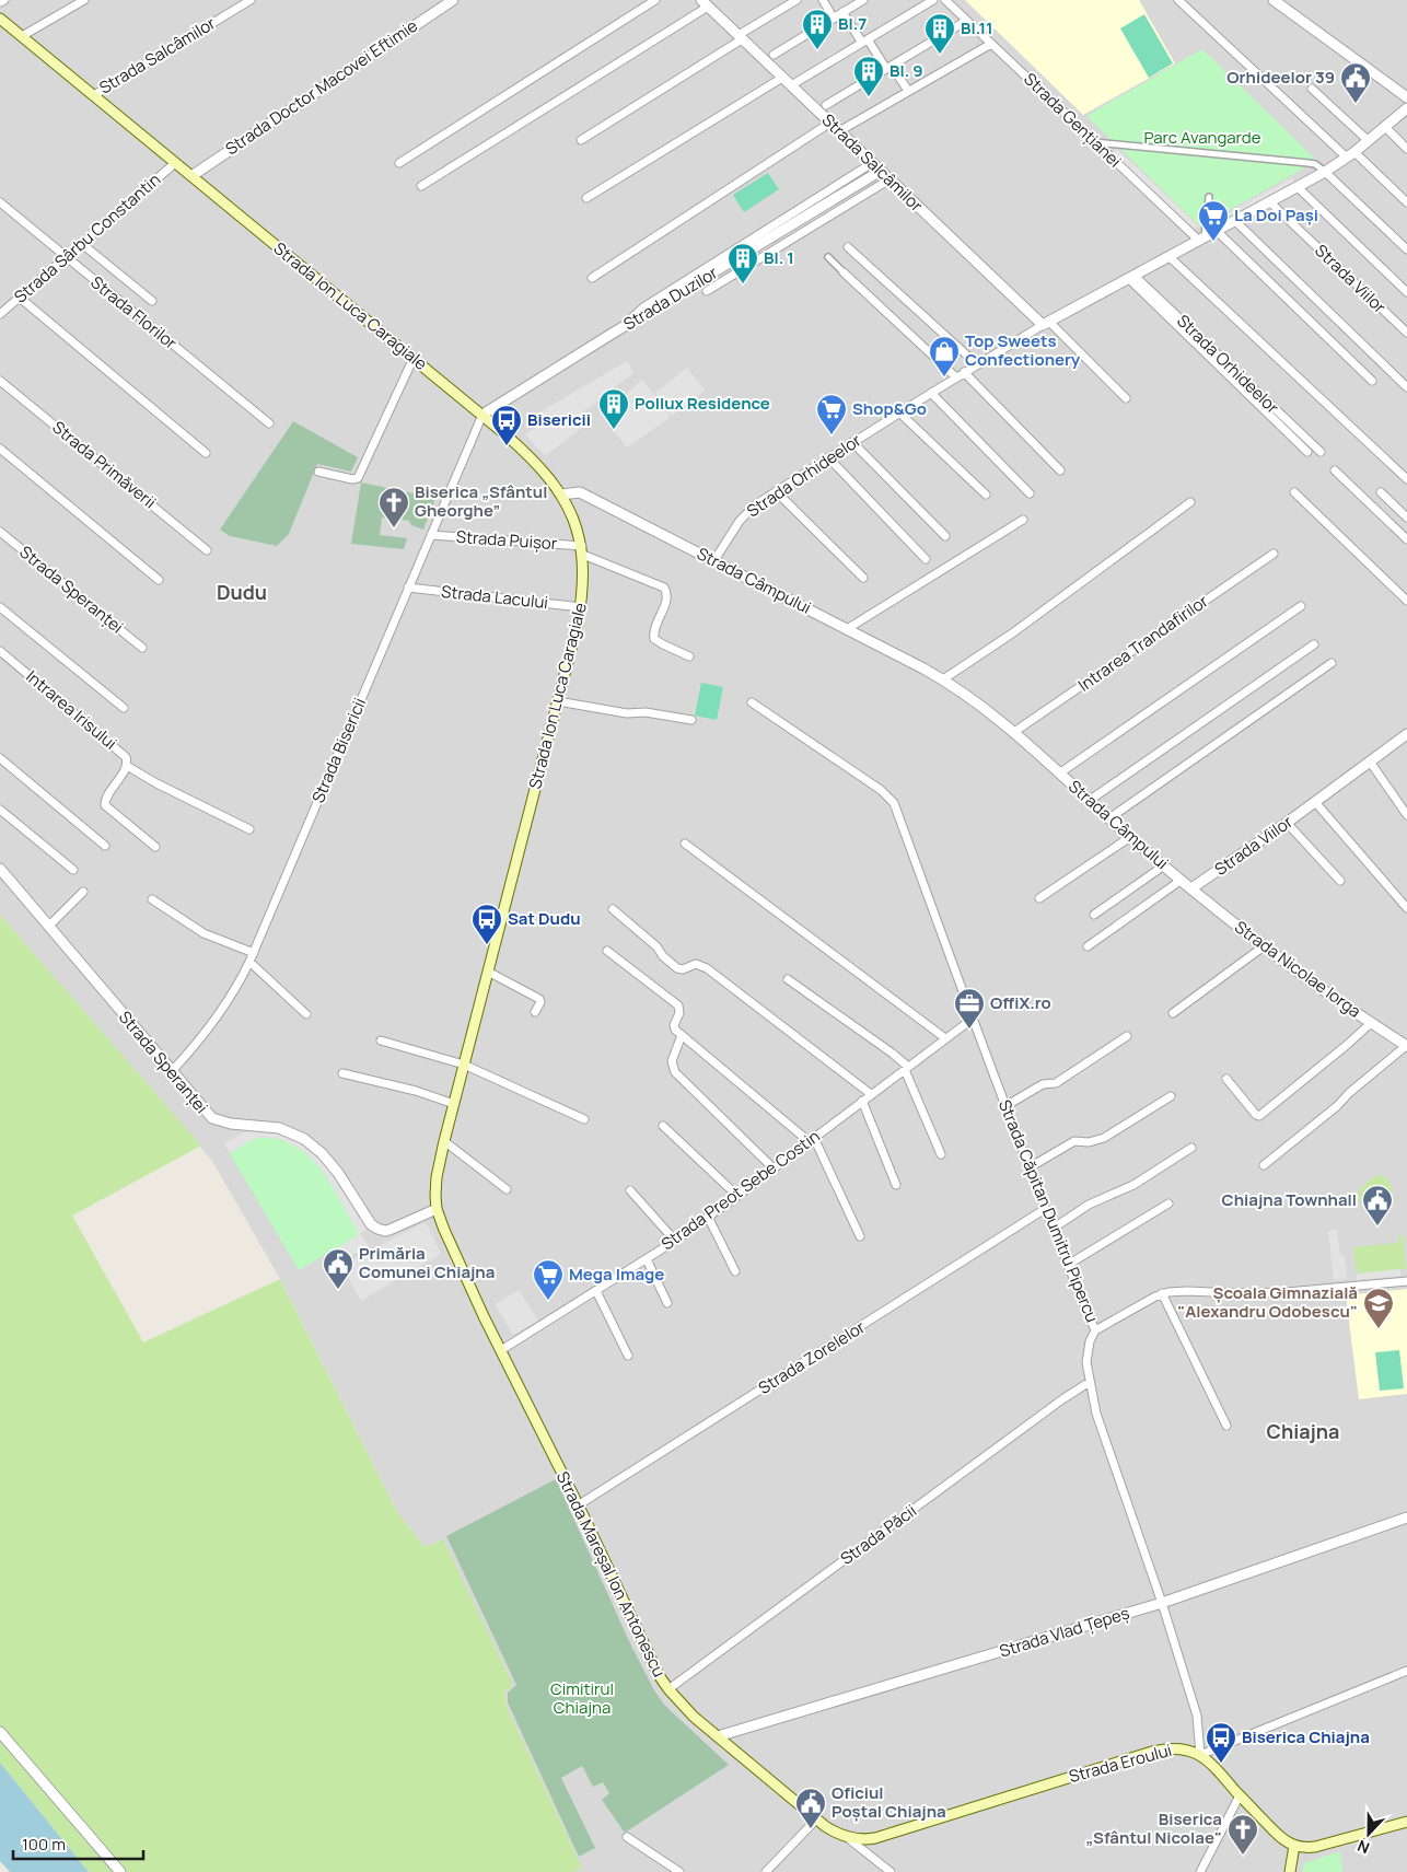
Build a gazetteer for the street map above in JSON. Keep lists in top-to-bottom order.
{
  "streets": {
    "main road": ["Strada Ion Luca Caragiale", "Strada Mareșal Ion Antonescu", "Strada Eroului"],
    "street": [
      "Strada Salcâmilor",
      "Strada Doctor Macovei Eftimie",
      "Strada Gențianei",
      "Strada Sârbu Constantin",
      "Strada Viilor",
      "Strada Duzilor",
      "Strada Florilor",
      "Strada Orhideelor",
      "Strada Primăverii",
      "Strada Puișor",
      "Strada Câmpului",
      "Strada Speranței",
      "Strada Lacului",
      "Intrarea Trandafirilor",
      "Intrarea Irisului",
      "Strada Bisericii",
      "Strada Nicolae Iorga",
      "Strada Preot Sebe Costin",
      "Strada Căpitan Dumitru Pipercu",
      "Strada Zorelelor",
      "Strada Păcii",
      "Strada Vlad Țepeș"
    ]
  },
  "crossings": [
    ["Strada Salcâmilor", "Strada Duzilor"],
    ["Strada Salcâmilor", "Strada Ion Luca Caragiale"],
    ["Strada Salcâmilor", "Strada Orhideelor"],
    ["Strada Doctor Macovei Eftimie", "Strada Ion Luca Caragiale"],
    ["Strada Gențianei", "Strada Orhideelor"],
    ["Strada Sârbu Constantin", "Strada Ion Luca Caragiale"],
    ["Strada Sârbu Constantin", "Strada Florilor"],
    ["Strada Viilor", "Strada Orhideelor"],
    ["Strada Viilor", "Strada Câmpului"],
    ["Strada Viilor", "Strada Nicolae Iorga"],
    ["Strada Duzilor", "Strada Ion Luca Caragiale"],
    ["Strada Duzilor", "Strada Bisericii"],
    ["Strada Ion Luca Caragiale", "Strada Puișor"],
    ["Strada Ion Luca Caragiale", "Strada Câmpului"],
    ["Strada Ion Luca Caragiale", "Strada Speranței"],
    ["Strada Ion Luca Caragiale", "Strada Lacului"],
    ["Strada Ion Luca Caragiale", "Strada Bisericii"],
    ["Strada Ion Luca Caragiale", "Strada Preot Sebe Costin"],
    ["Strada Ion Luca Caragiale", "Strada Mareșal Ion Antonescu"],
    ["Strada Orhideelor", "Strada Câmpului"],
    ["Strada Puișor", "Strada Bisericii"],
    ["Strada Câmpului", "Intrarea Trandafirilor"],
    ["Strada Câmpului", "Strada Nicolae Iorga"],
    ["Strada Speranței", "Strada Bisericii"],
    ["Strada Lacului", "Strada Bisericii"],
    ["Strada Preot Sebe Costin", "Strada Căpitan Dumitru Pipercu"],
    ["Strada Preot Sebe Costin", "Strada Mareșal Ion Antonescu"],
    ["Strada Căpitan Dumitru Pipercu", "Strada Zorelelor"],
    ["Strada Căpitan Dumitru Pipercu", "Strada Păcii"],
    ["Strada Căpitan Dumitru Pipercu", "Strada Vlad Țepeș"],
    ["Strada Căpitan Dumitru Pipercu", "Strada Eroului"],
    ["Strada Zorelelor", "Strada Mareșal Ion Antonescu"],
    ["Strada Păcii", "Strada Mareșal Ion Antonescu"],
    ["Strada Mareșal Ion Antonescu", "Strada Vlad Țepeș"],
    ["Strada Mareșal Ion Antonescu", "Strada Eroului"]
  ],
  "districts": ["Dudu", "Chiajna"],
  "parks": ["Parc Avangarde", "Cimitirul Chiajna"],
  "places": {
    "building": [
      "Bl.7",
      "Bl.11",
      "Bl. 9",
      "Bl. 1",
      "Pollux Residence"
    ],
    "public building": [
      "Orhideelor 39",
      "Chiajna Townhall",
      "Primăria Comunei Chiajna",
      "Oficiul Poștal Chiajna"
    ],
    "supermarket": ["La Doi Pași", "Shop&Go", "Mega Image"],
    "shop": ["Top Sweets Confectionery"],
    "bus stop": ["Bisericii", "Sat Dudu", "Biserica Chiajna"],
    "church": ["Biserica „Sfântul Gheorghe”", "Biserica „Sfântul Nicolae\""],
    "office": ["OffiX.ro"],
    "school or university": ["Școala Gimnazială \"Alexandru Odobescu\""]
  },
  "scale_bar": "100 m",
  "north": "bottom"
}
